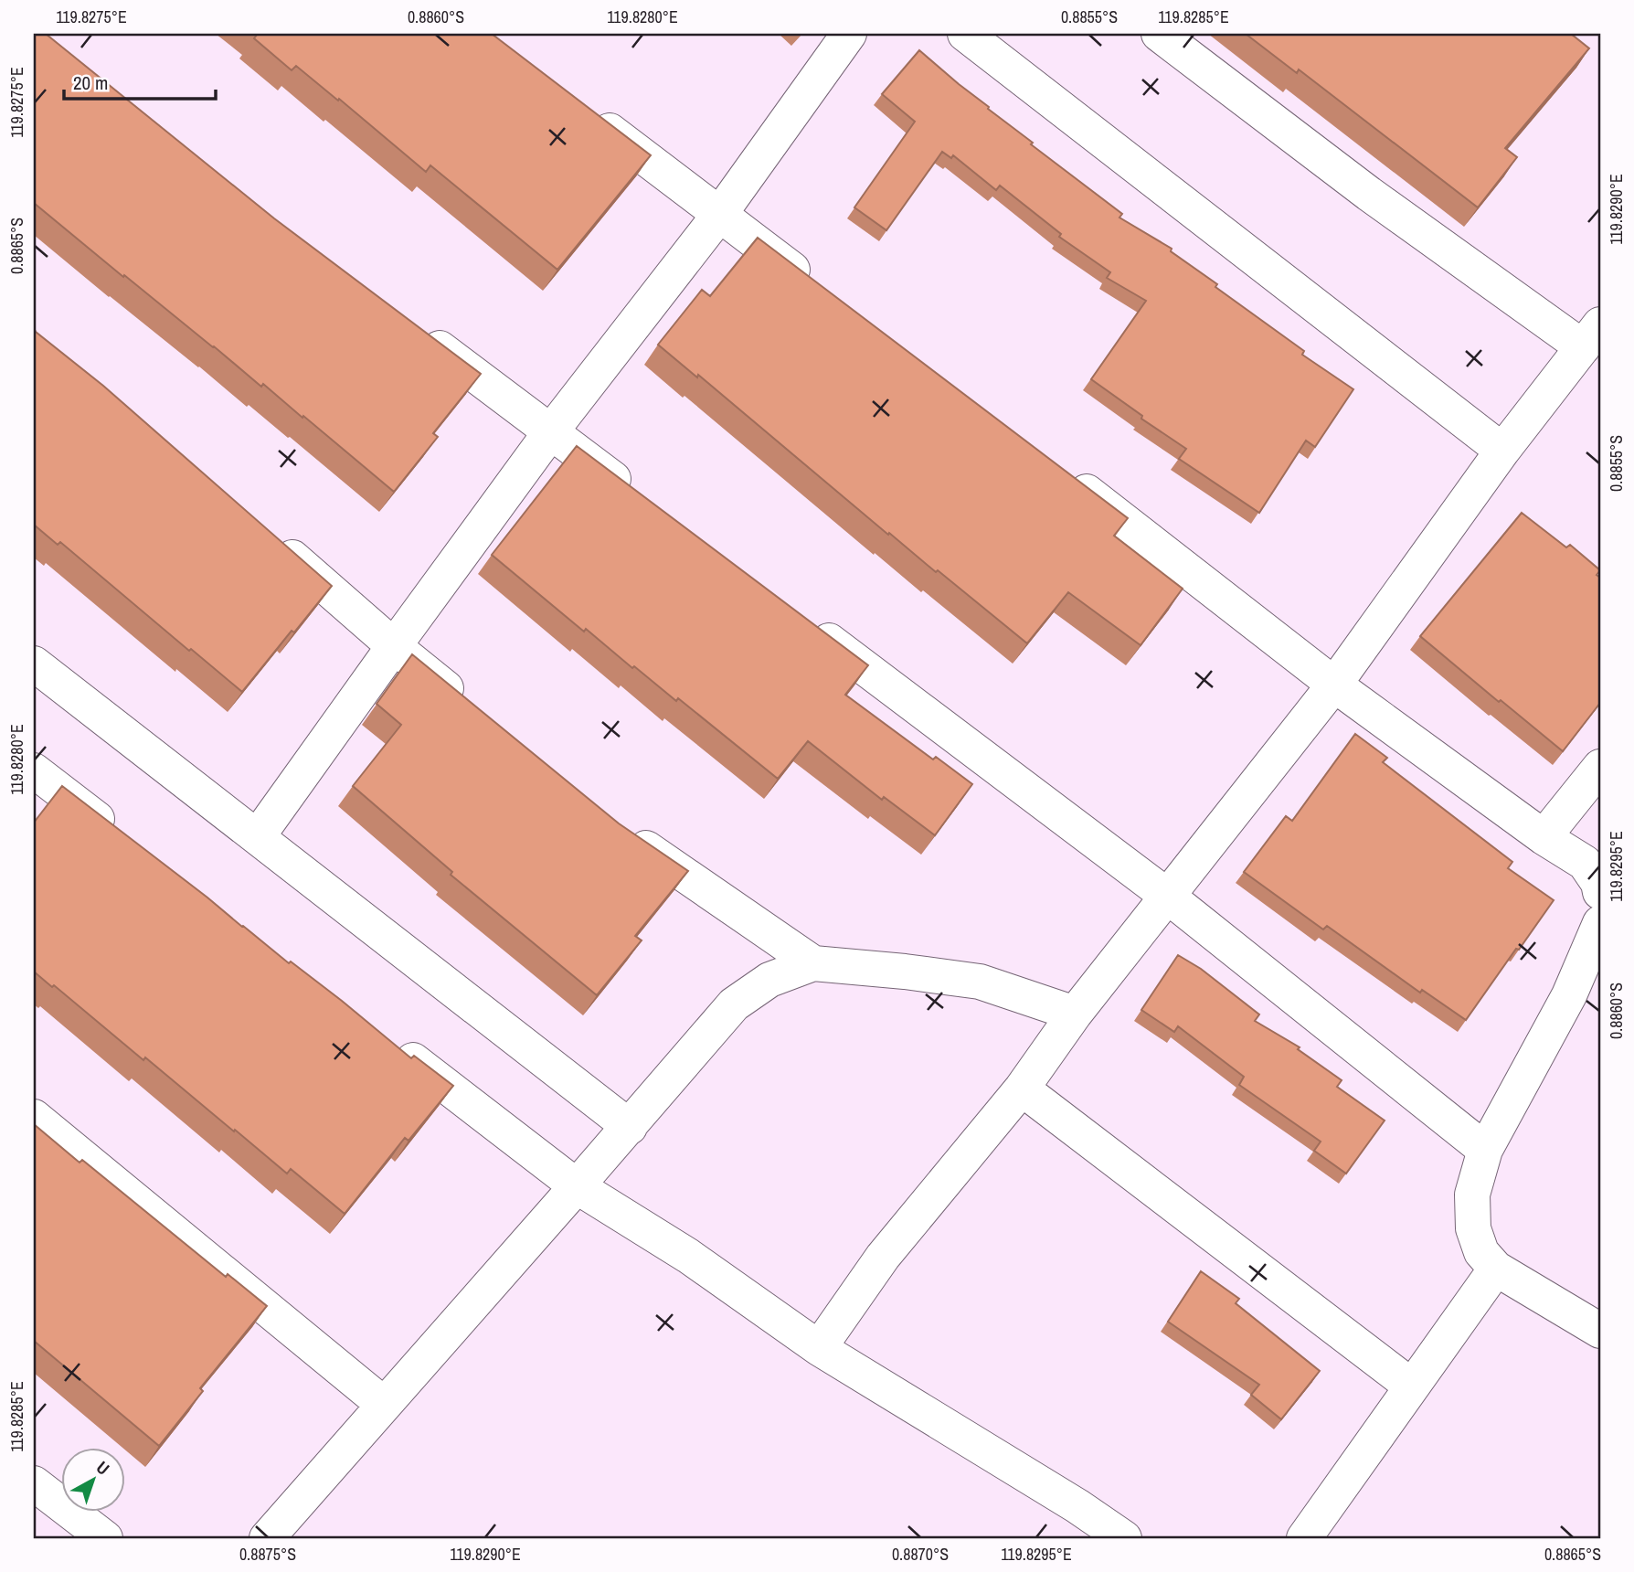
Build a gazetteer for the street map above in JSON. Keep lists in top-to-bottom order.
{
  "scale_bar": "20 m",
  "north": "top right",
  "coordinates": [
    "119.8275°E",
    "0.8860°S",
    "119.8280°E",
    "0.8855°S",
    "119.8285°E",
    "119.8290°E",
    "0.8865°S",
    "119.8295°E",
    "0.8875°S",
    "0.8870°S"
  ]
}
